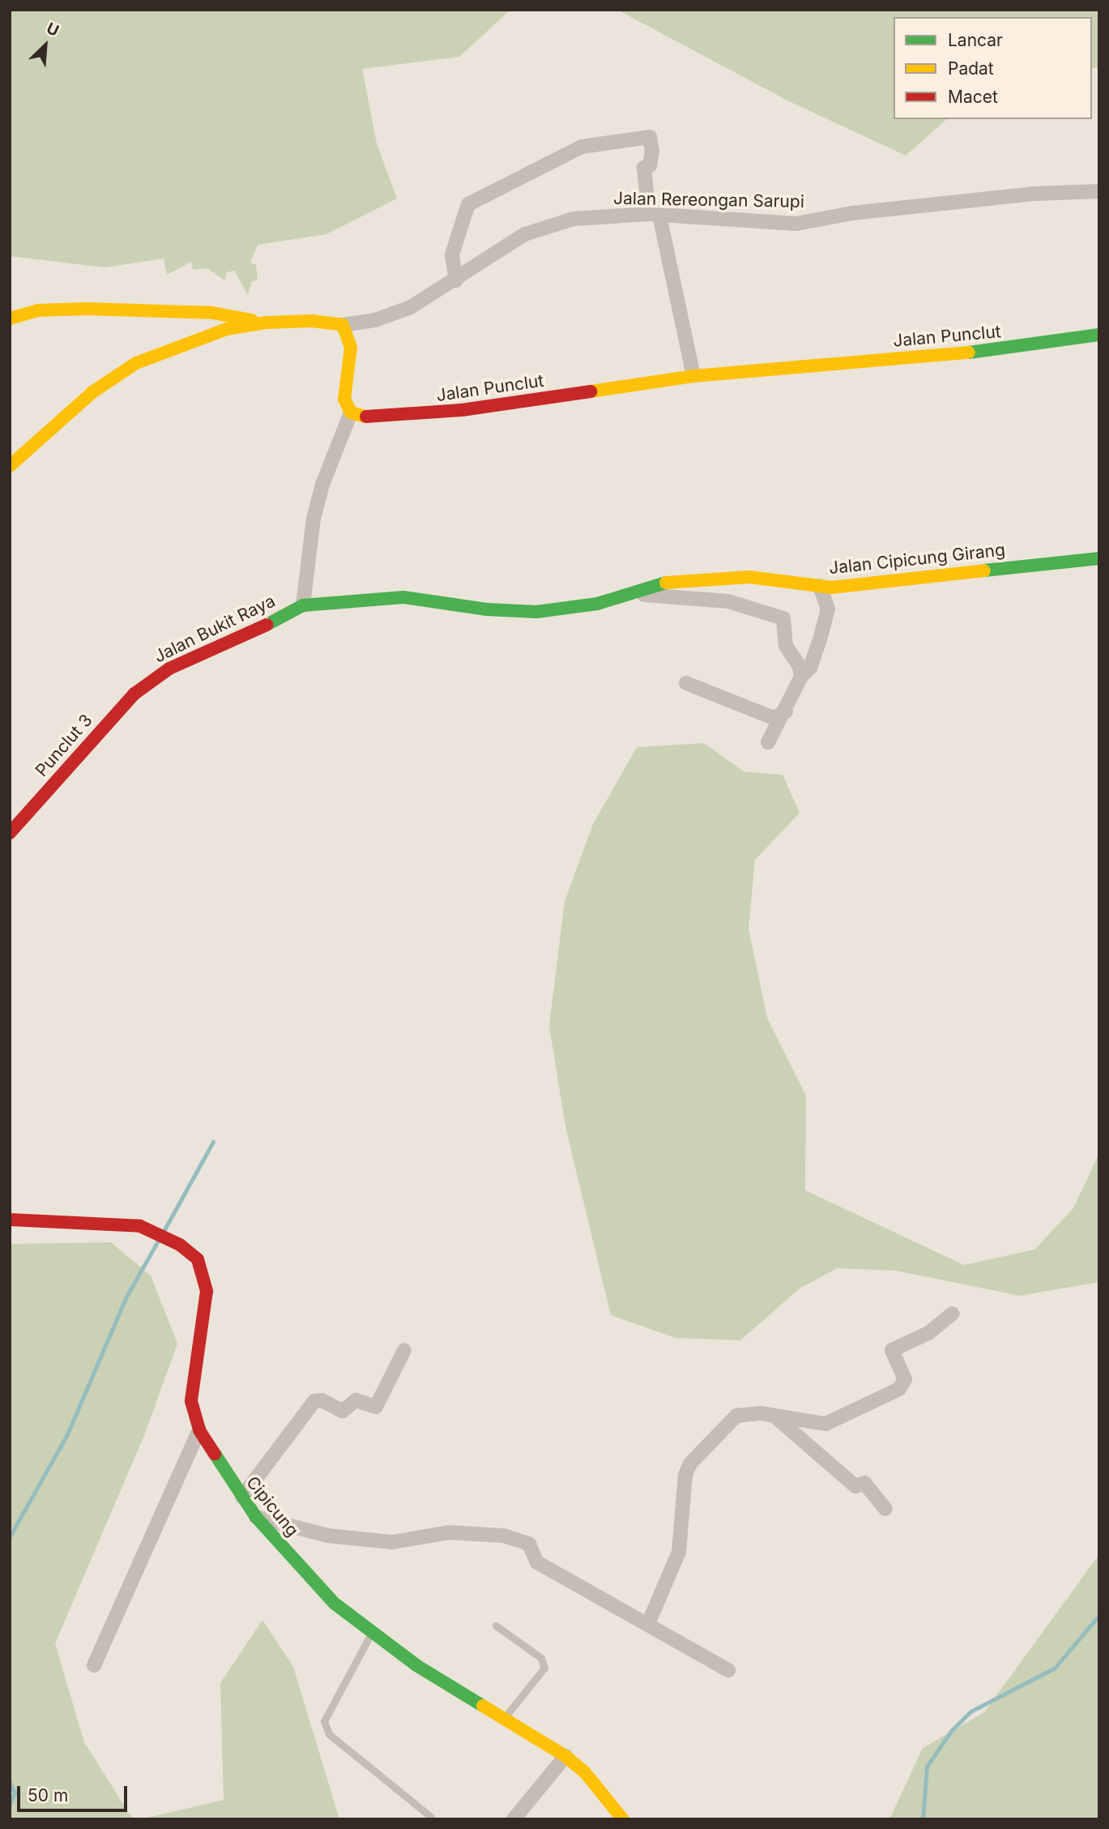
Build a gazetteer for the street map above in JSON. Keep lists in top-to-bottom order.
{
  "streets": {
    "street": [
      "Jalan Rereongan Sarupi",
      "Jalan Punclut",
      "Jalan Cipicung Girang",
      "Jalan Bukit Raya",
      "Punclut 3",
      "Cipicung"
    ]
  },
  "crossings": [
    ["Jalan Punclut", "Jalan Bukit Raya"],
    ["Jalan Cipicung Girang", "Jalan Bukit Raya"],
    ["Jalan Bukit Raya", "Punclut 3"]
  ],
  "legend": ["Lancar", "Padat", "Macet"],
  "scale_bar": "50 m",
  "north": "top right"
}
